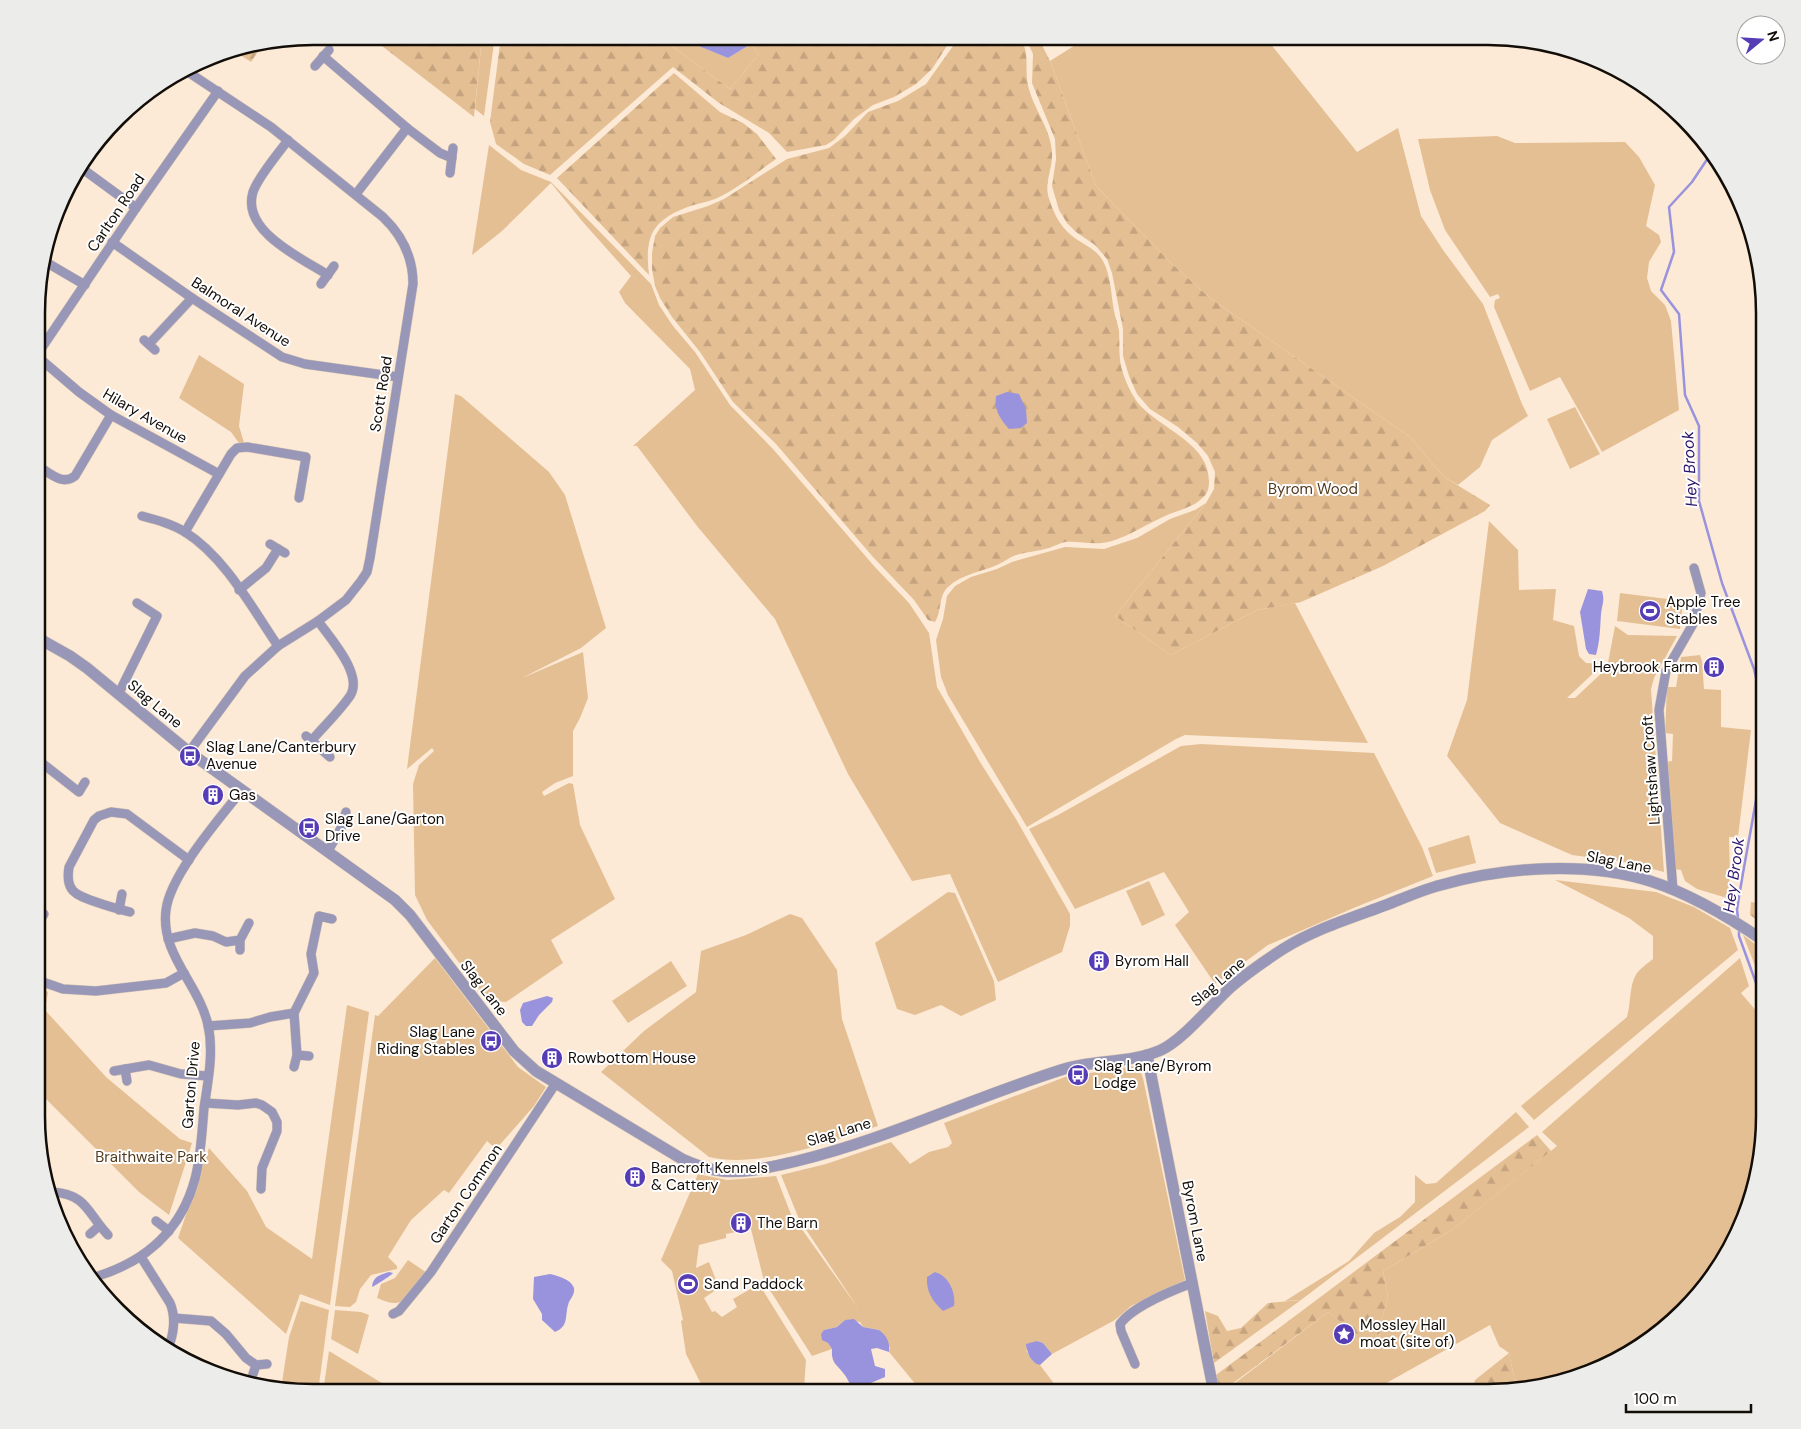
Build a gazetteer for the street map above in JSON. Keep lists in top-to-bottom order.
{
  "streets": {
    "street": [
      "Carlton Road",
      "Balmoral Avenue",
      "Scott Road",
      "Hilary Avenue",
      "Slag Lane",
      "Lightshaw Croft",
      "Garton Drive",
      "Garton Common",
      "Byrom Lane"
    ]
  },
  "crossings": [
    ["Carlton Road", "Balmoral Avenue"],
    ["Carlton Road", "Scott Road"],
    ["Balmoral Avenue", "Scott Road"],
    ["Scott Road", "Slag Lane"],
    ["Slag Lane", "Lightshaw Croft"],
    ["Slag Lane", "Garton Drive"],
    ["Slag Lane", "Garton Common"],
    ["Slag Lane", "Byrom Lane"]
  ],
  "water": ["Hey Brook"],
  "parks": ["Byrom Wood", "Braithwaite Park"],
  "places": {
    "sports": ["Apple Tree Stables", "Sand Paddock"],
    "building": [
      "Heybrook Farm",
      "Gas",
      "Byrom Hall",
      "Rowbottom House",
      "Bancroft Kennels & Cattery",
      "The Barn"
    ],
    "bus stop": [
      "Slag Lane/Canterbury Avenue",
      "Slag Lane/Garton Drive",
      "Slag Lane Riding Stables",
      "Slag Lane/Byrom Lodge"
    ],
    "place": ["Mossley Hall moat (site of)"]
  },
  "scale_bar": "100 m",
  "north": "right"
}
